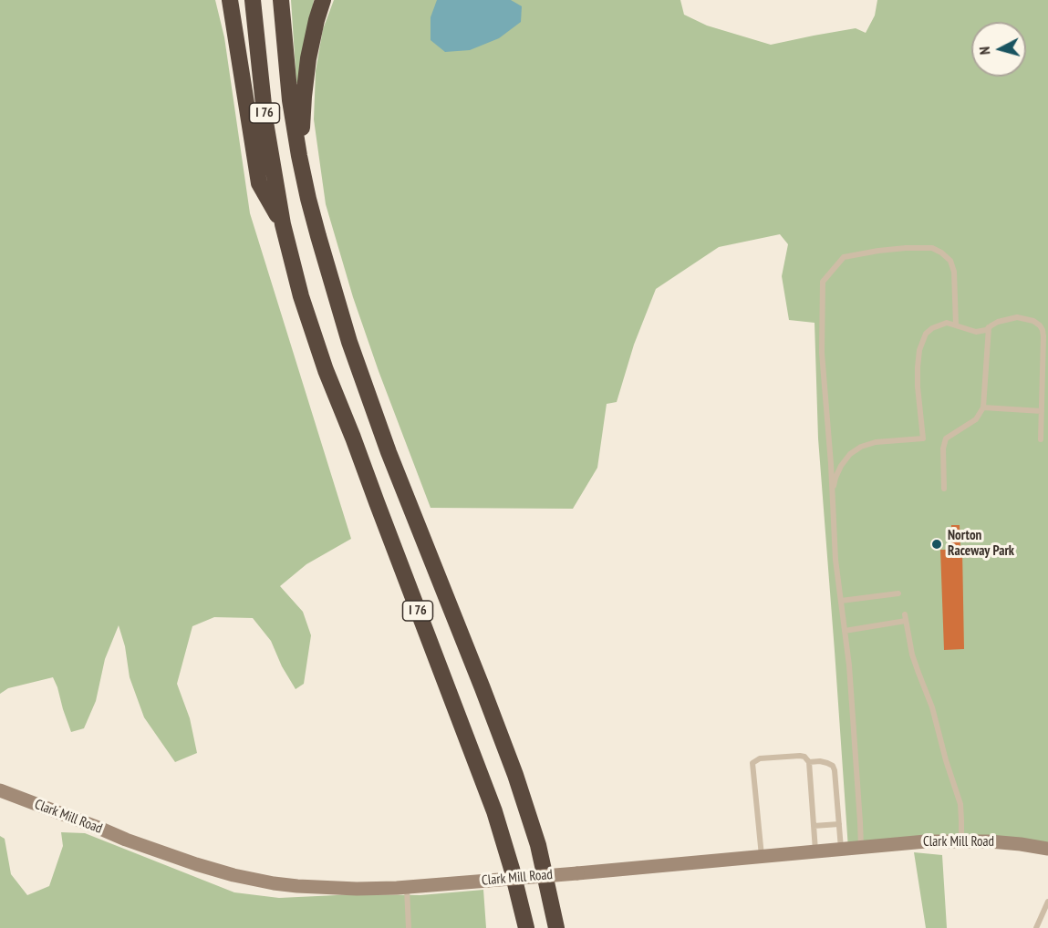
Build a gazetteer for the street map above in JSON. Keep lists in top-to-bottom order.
{
  "streets": {
    "highway": ["I 76"],
    "street": ["Clark Mill Road"]
  },
  "places": ["Norton Raceway Park"],
  "north": "left"
}
